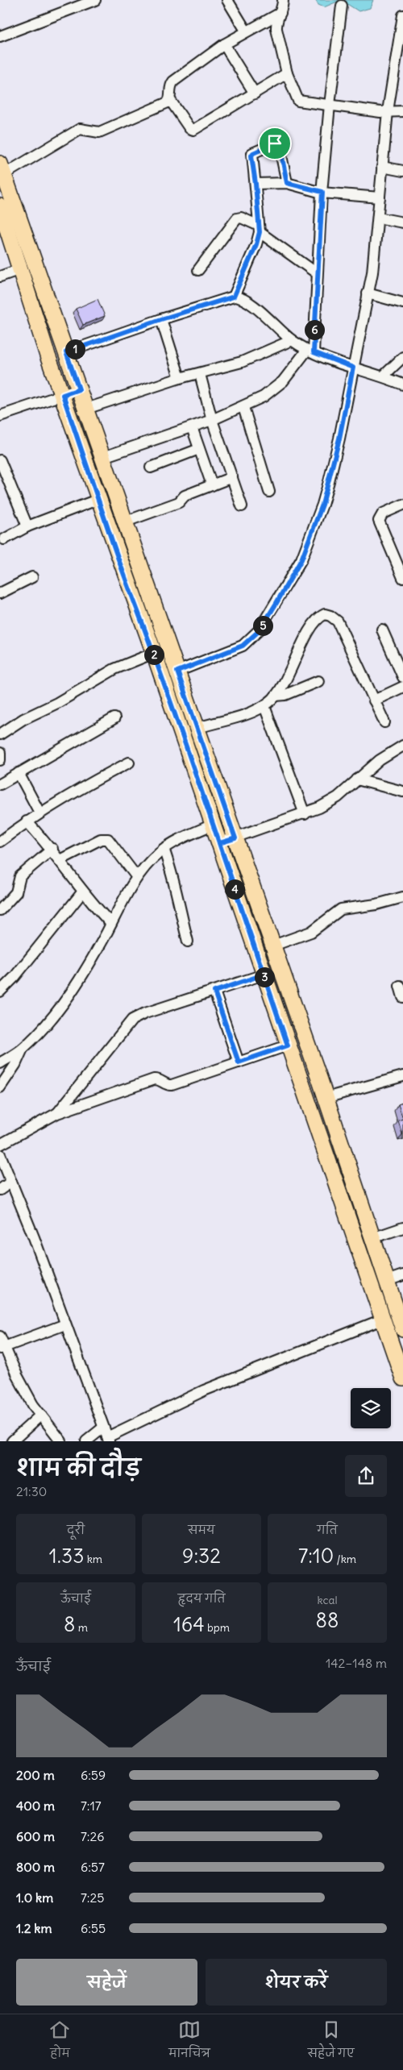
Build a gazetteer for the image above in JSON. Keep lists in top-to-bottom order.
{
  "page": {
    "pins": [
      "6",
      "1",
      "5",
      "2",
      "4",
      "3"
    ],
    "heading": ["शाम की दौड़", "21:30"],
    "stats": [
      ["दूरी", "1.33 km"],
      ["समय", "9:32"],
      ["गति", "7:10 /km"],
      ["ऊँचाई", "8 m"],
      ["हृदय गति", "164 bpm"],
      ["kcal", "88"]
    ],
    "chart": ["ऊँचाई", "142–148 m"],
    "list": [
      {
        "name": "200 m",
        "note": "6:59"
      },
      {
        "name": "400 m",
        "note": "7:17"
      },
      {
        "name": "600 m",
        "note": "7:26"
      },
      {
        "name": "800 m",
        "note": "6:57"
      },
      {
        "name": "1.0 km",
        "note": "7:25"
      },
      {
        "name": "1.2 km",
        "note": "6:55"
      }
    ],
    "buttons": ["सहेजें", "शेयर करें"],
    "tabs": ["होम", "मानचित्र", "सहेजे गए"]
  }
}
